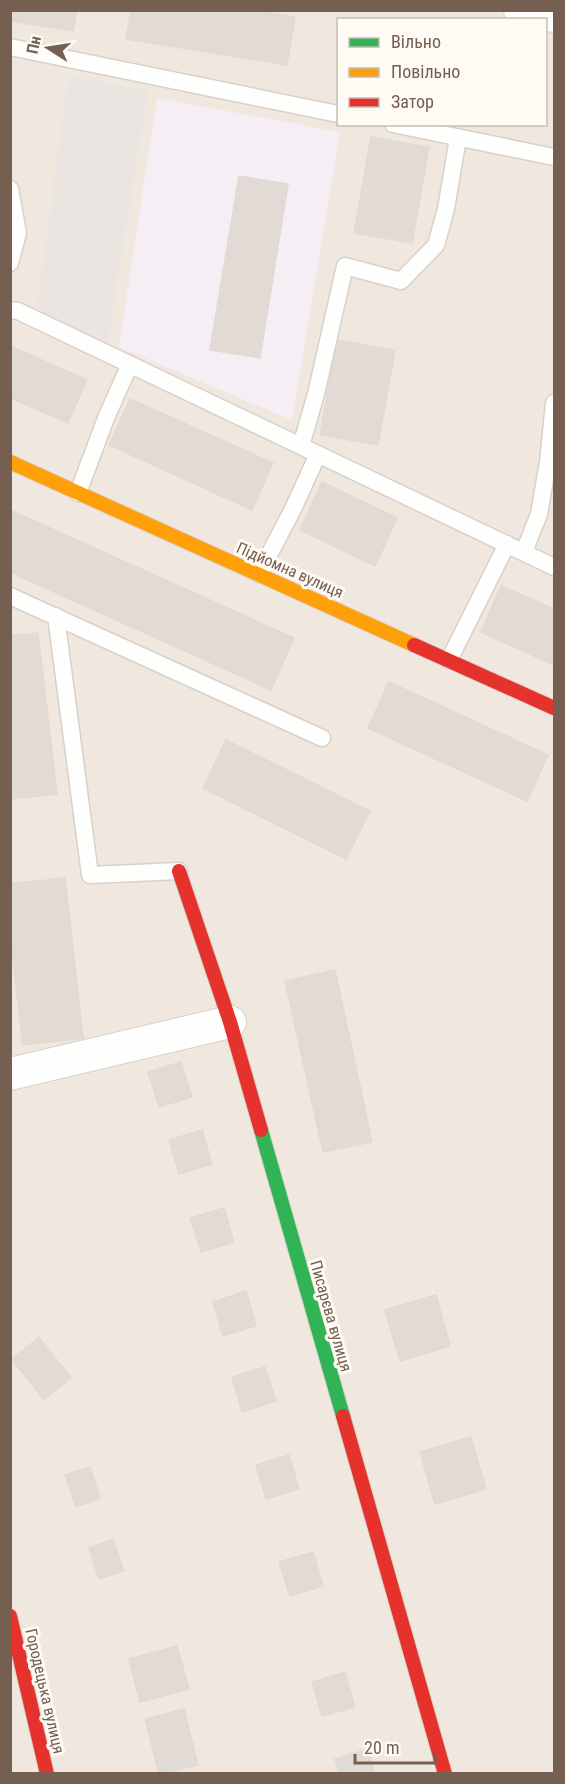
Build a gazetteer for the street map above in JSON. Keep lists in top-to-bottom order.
{
  "streets": {
    "street": ["Підйомна вулиця", "Писарєва вулиця", "Городецька вулиця"]
  },
  "legend": ["Вільно", "Повільно", "Затор"],
  "scale_bar": "20 m",
  "north": "left"
}
